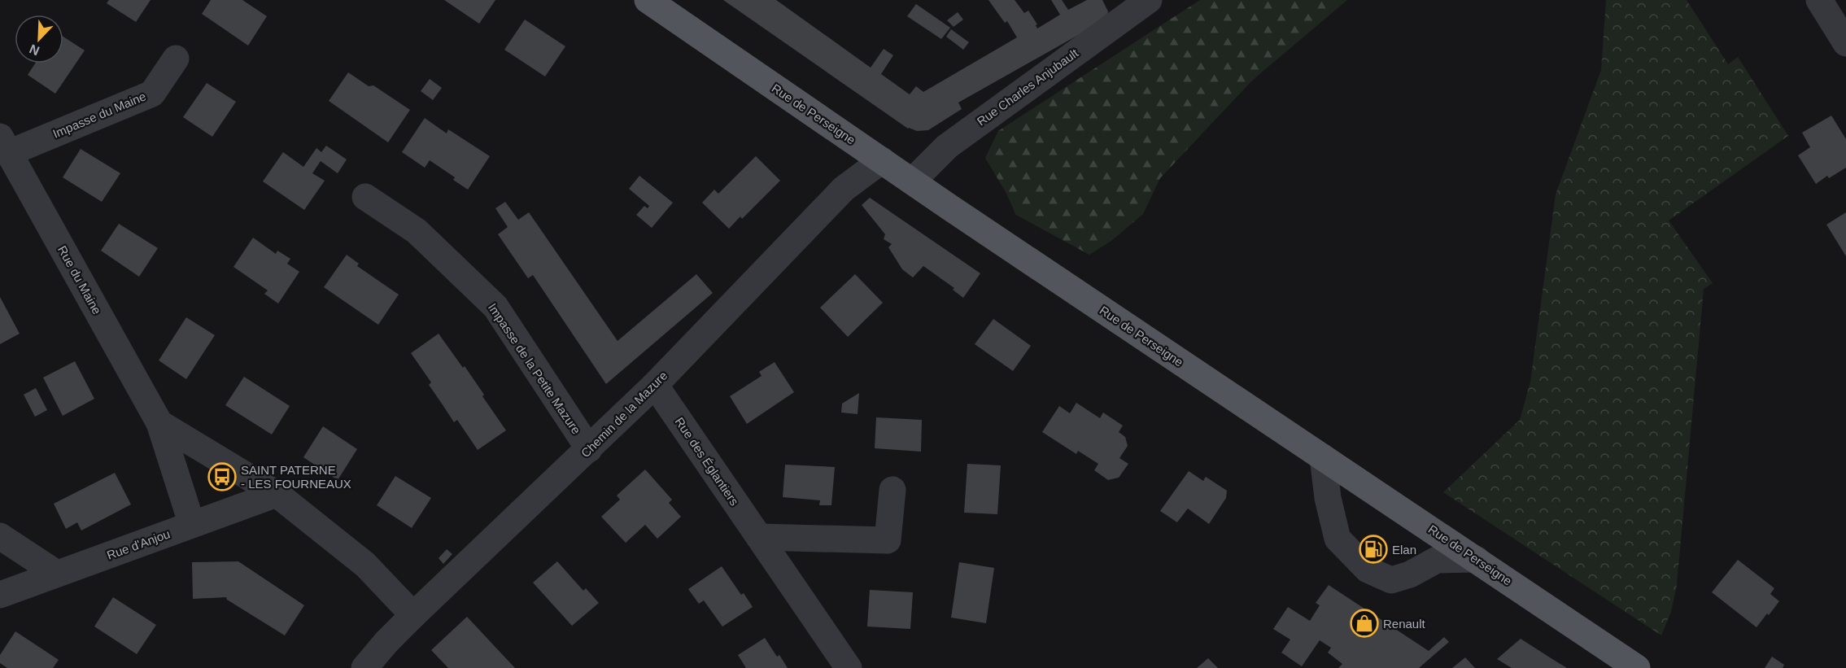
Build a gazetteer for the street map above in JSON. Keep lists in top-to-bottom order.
{
  "streets": {
    "main road": ["Rue de Perseigne"],
    "street": [
      "Rue Charles Anjubault",
      "Impasse du Maine",
      "Rue du Maine",
      "Impasse de la Petite Mazure",
      "Chemin de la Mazure",
      "Rue des Églantiers",
      "Rue d'Anjou"
    ]
  },
  "crossings": [
    ["Rue Charles Anjubault", "Rue de Perseigne"],
    ["Rue de Perseigne", "Chemin de la Mazure"],
    ["Impasse du Maine", "Rue du Maine"],
    ["Rue du Maine", "Chemin de la Mazure"],
    ["Rue du Maine", "Rue d'Anjou"],
    ["Impasse de la Petite Mazure", "Chemin de la Mazure"],
    ["Chemin de la Mazure", "Rue des Églantiers"]
  ],
  "places": {
    "bus stop": ["SAINT PATERNE - LES FOURNEAUX"],
    "fuel station": ["Elan"],
    "shop": ["Renault"]
  },
  "north": "bottom left"
}
